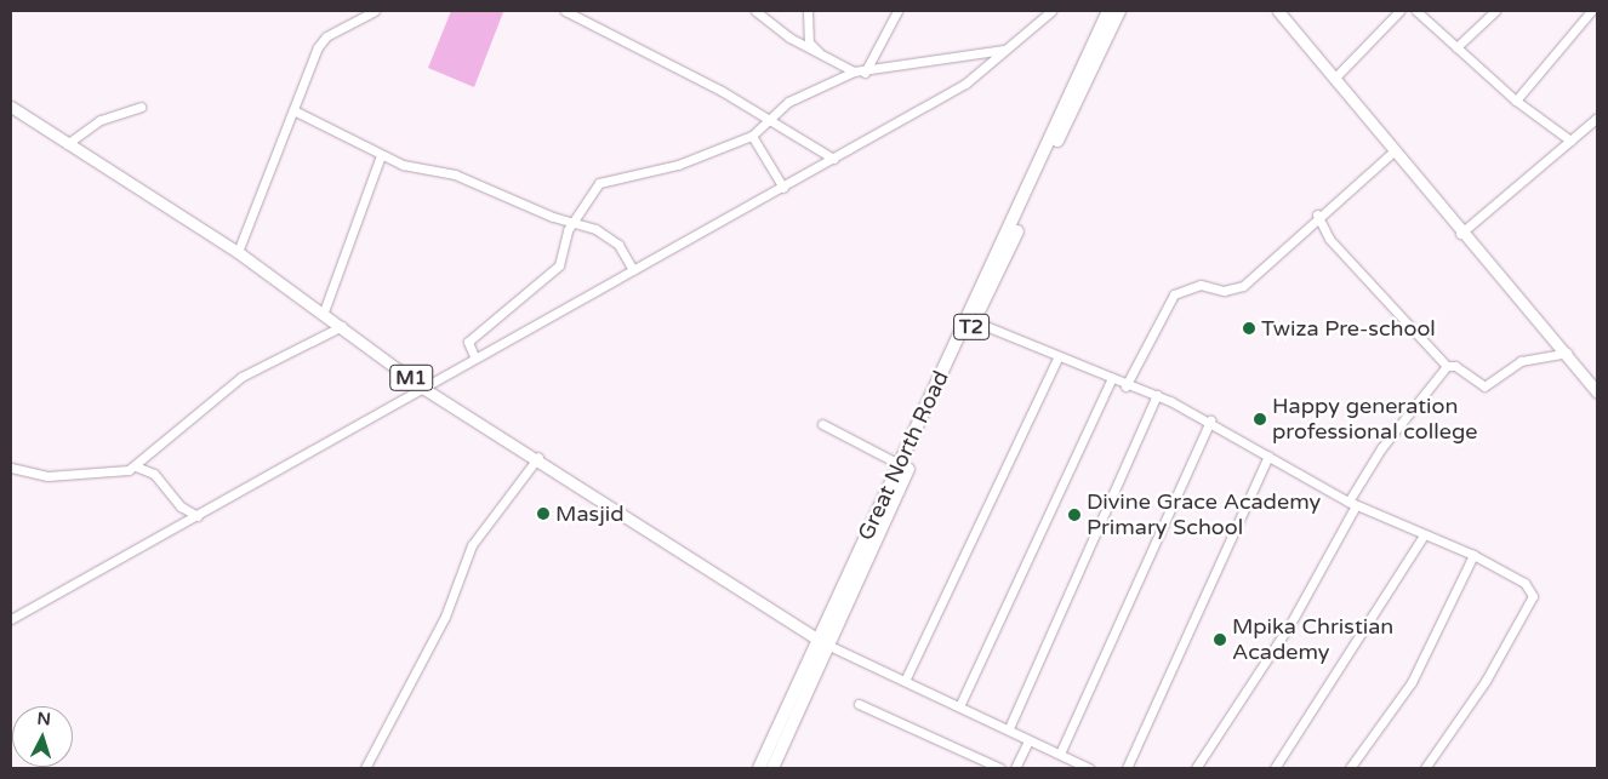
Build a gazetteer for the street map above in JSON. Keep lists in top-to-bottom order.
{
  "streets": {
    "highway": ["T2", "Great North Road"],
    "main road": ["M1"]
  },
  "crossings": [
    ["M1", "Great North Road"]
  ],
  "places": [
    "Twiza Pre-school",
    "Happy generation professional college",
    "Masjid",
    "Divine Grace Academy Primary School",
    "Mpika Christian Academy"
  ],
  "north": "top"
}
